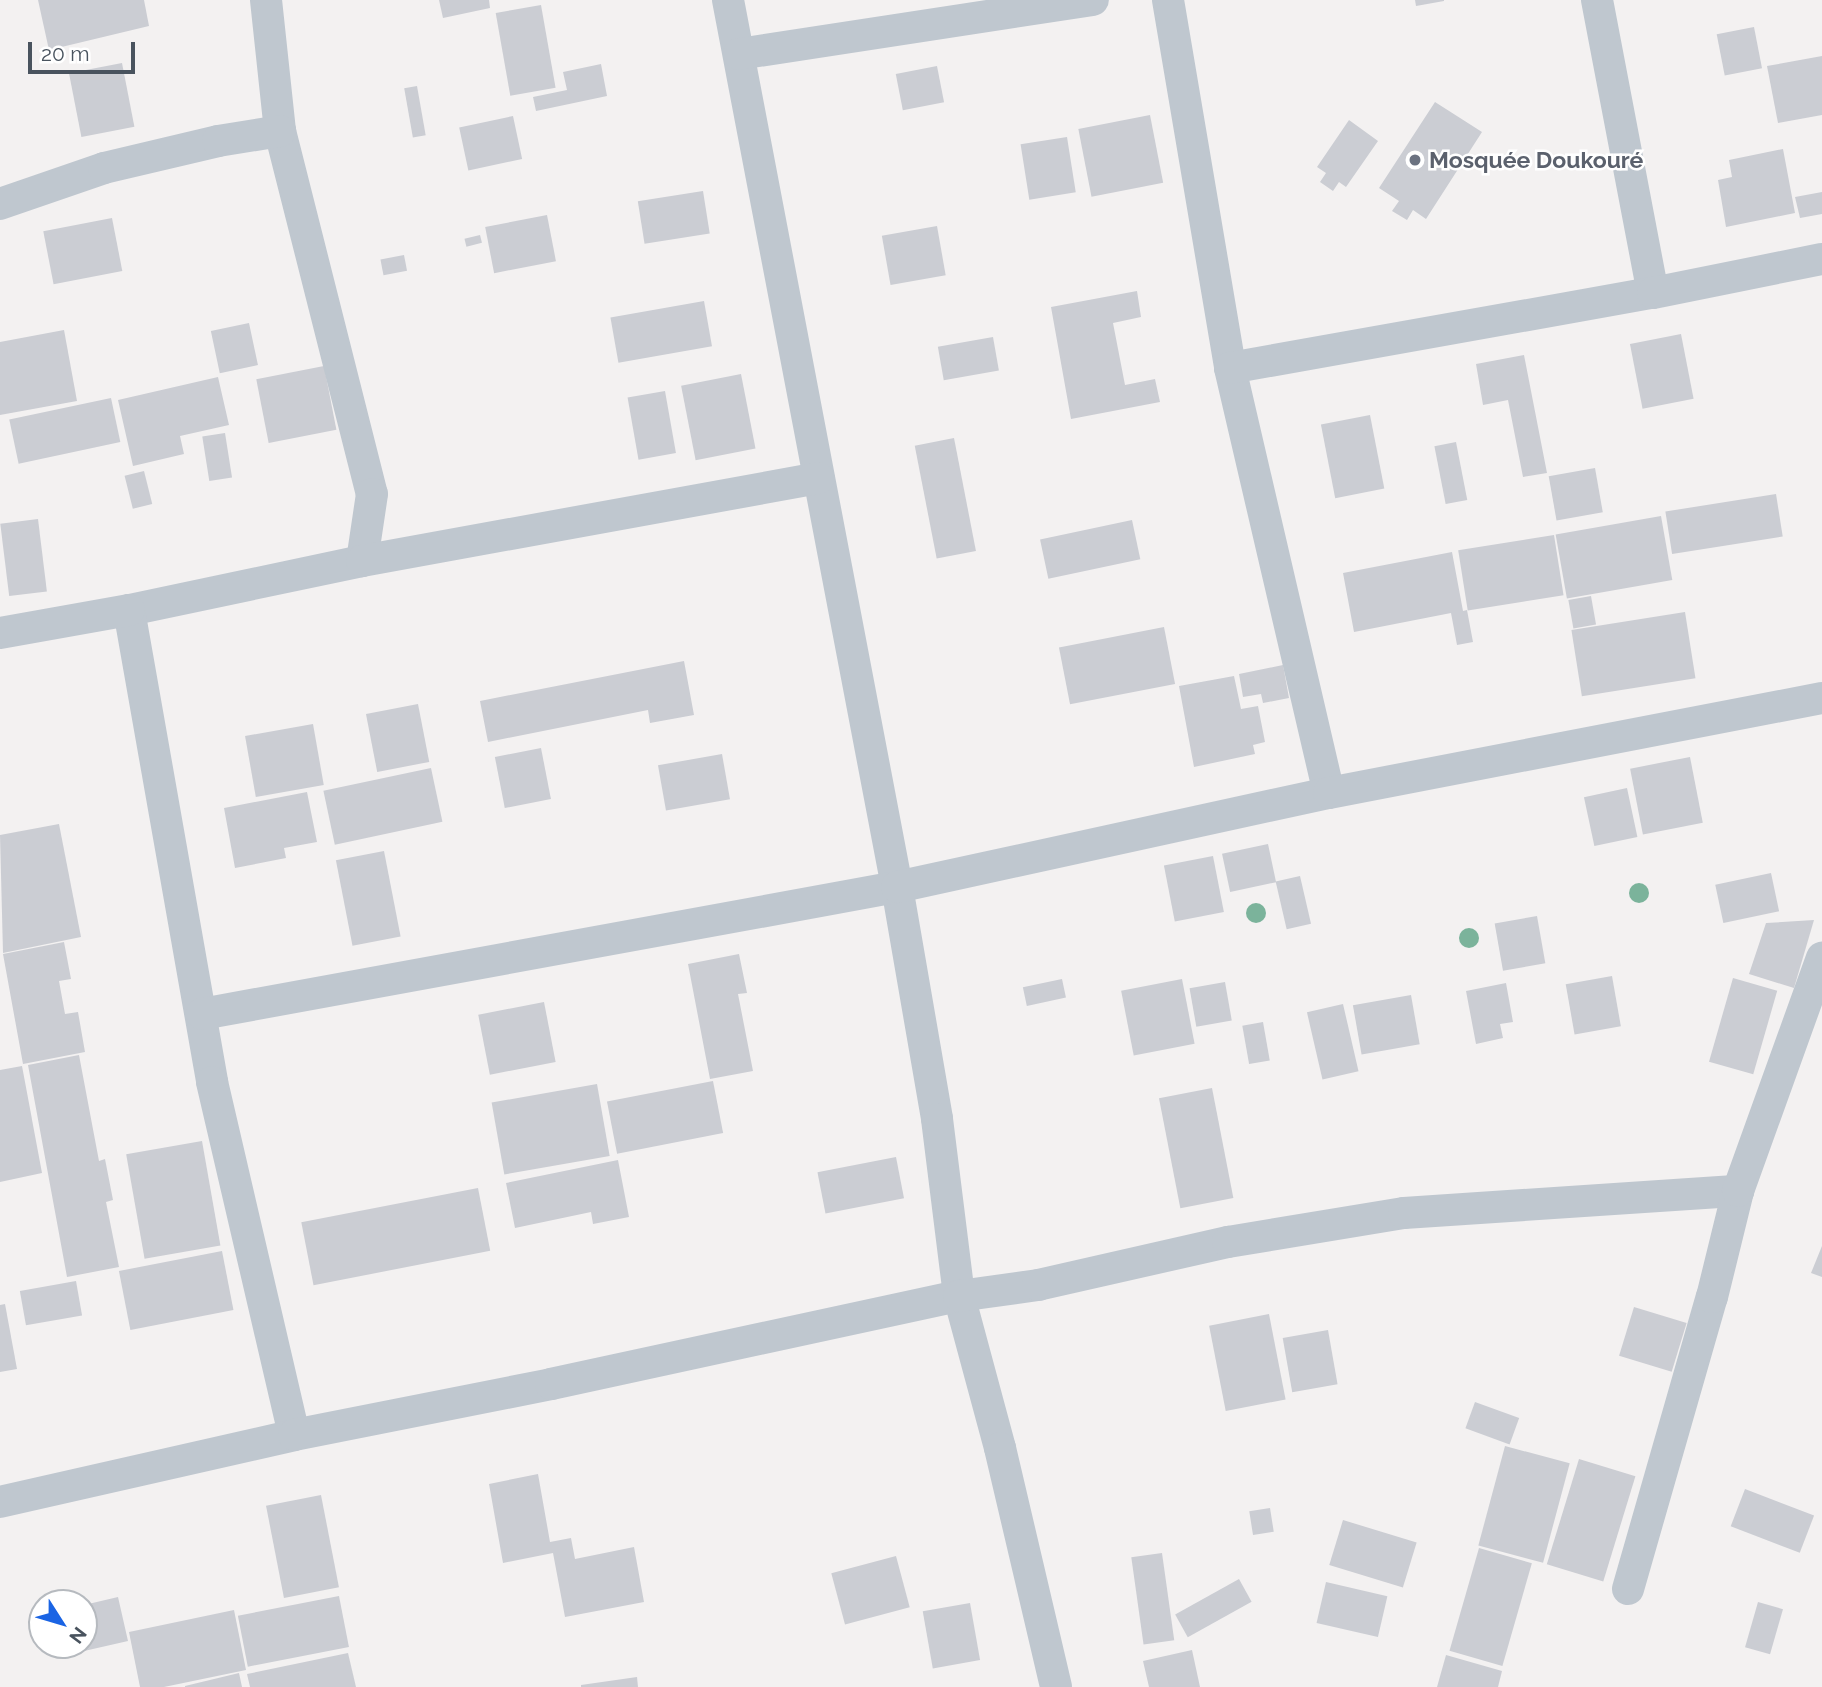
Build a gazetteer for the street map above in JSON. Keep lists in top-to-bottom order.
{
  "places": ["Mosquée Doukouré"],
  "scale_bar": "20 m",
  "north": "bottom right"
}
